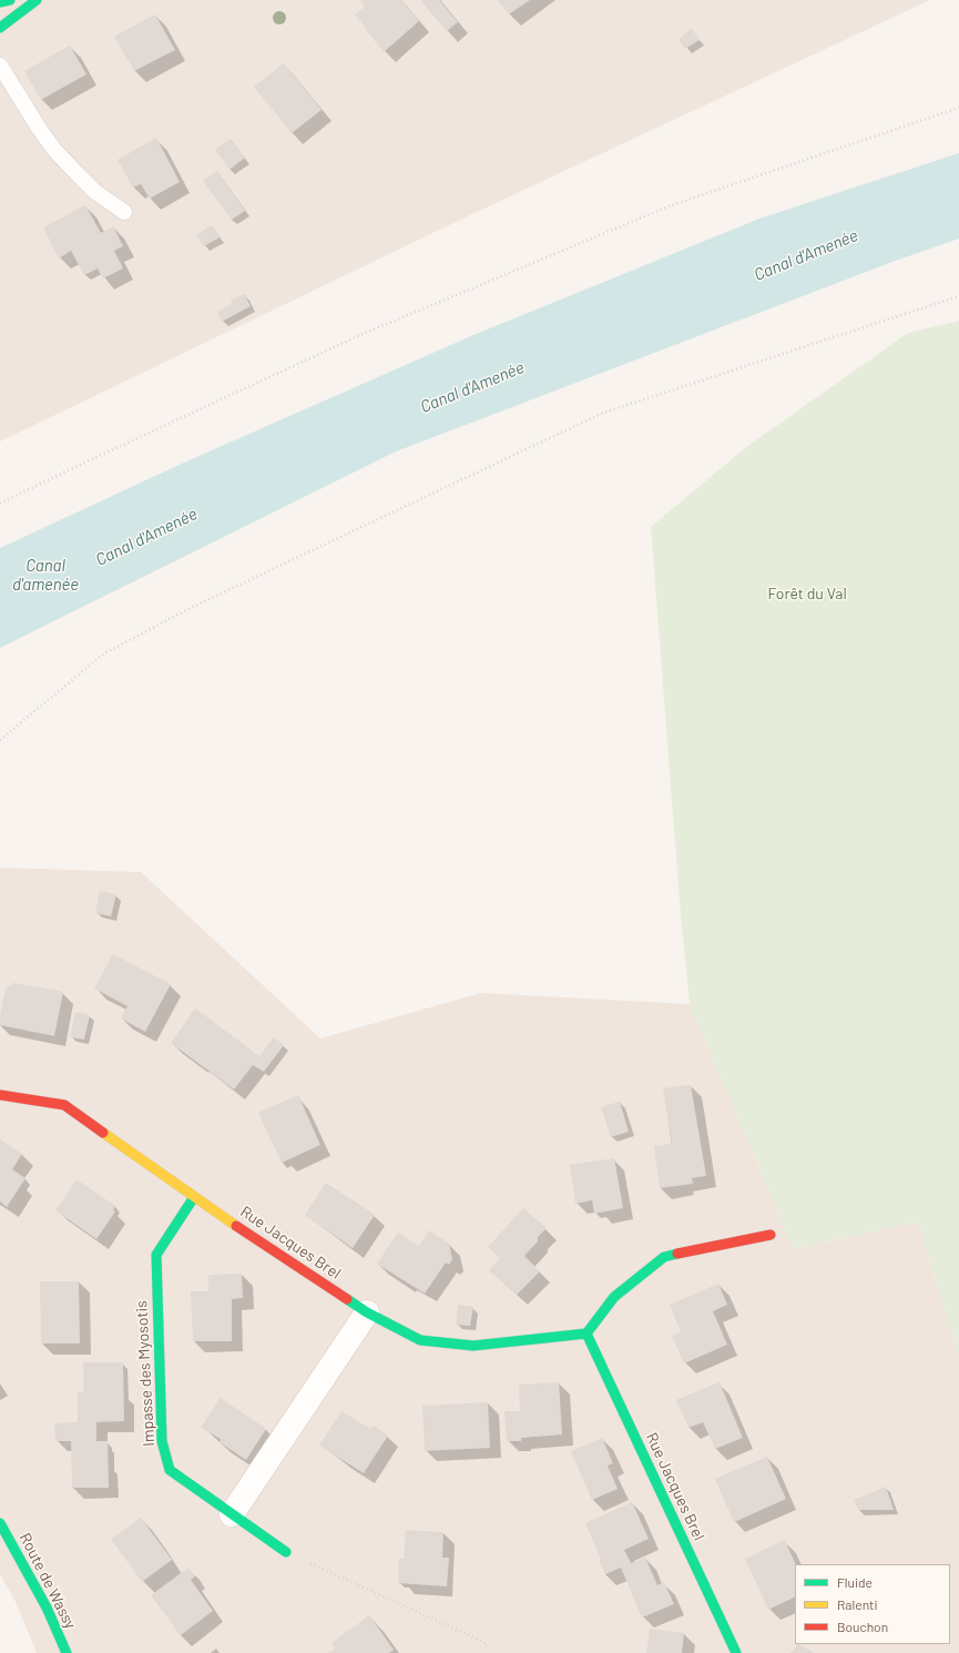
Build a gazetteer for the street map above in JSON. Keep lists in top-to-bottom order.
{
  "streets": {
    "street": ["Rue Jacques Brel", "Impasse des Myosotis", "Route de Wassy"]
  },
  "crossings": [
    ["Rue Jacques Brel", "Impasse des Myosotis"]
  ],
  "water": ["Canal d'Amenée", "Canal d'amenée"],
  "parks": ["Forêt du Val"],
  "legend": ["Fluide", "Ralenti", "Bouchon"]
}
